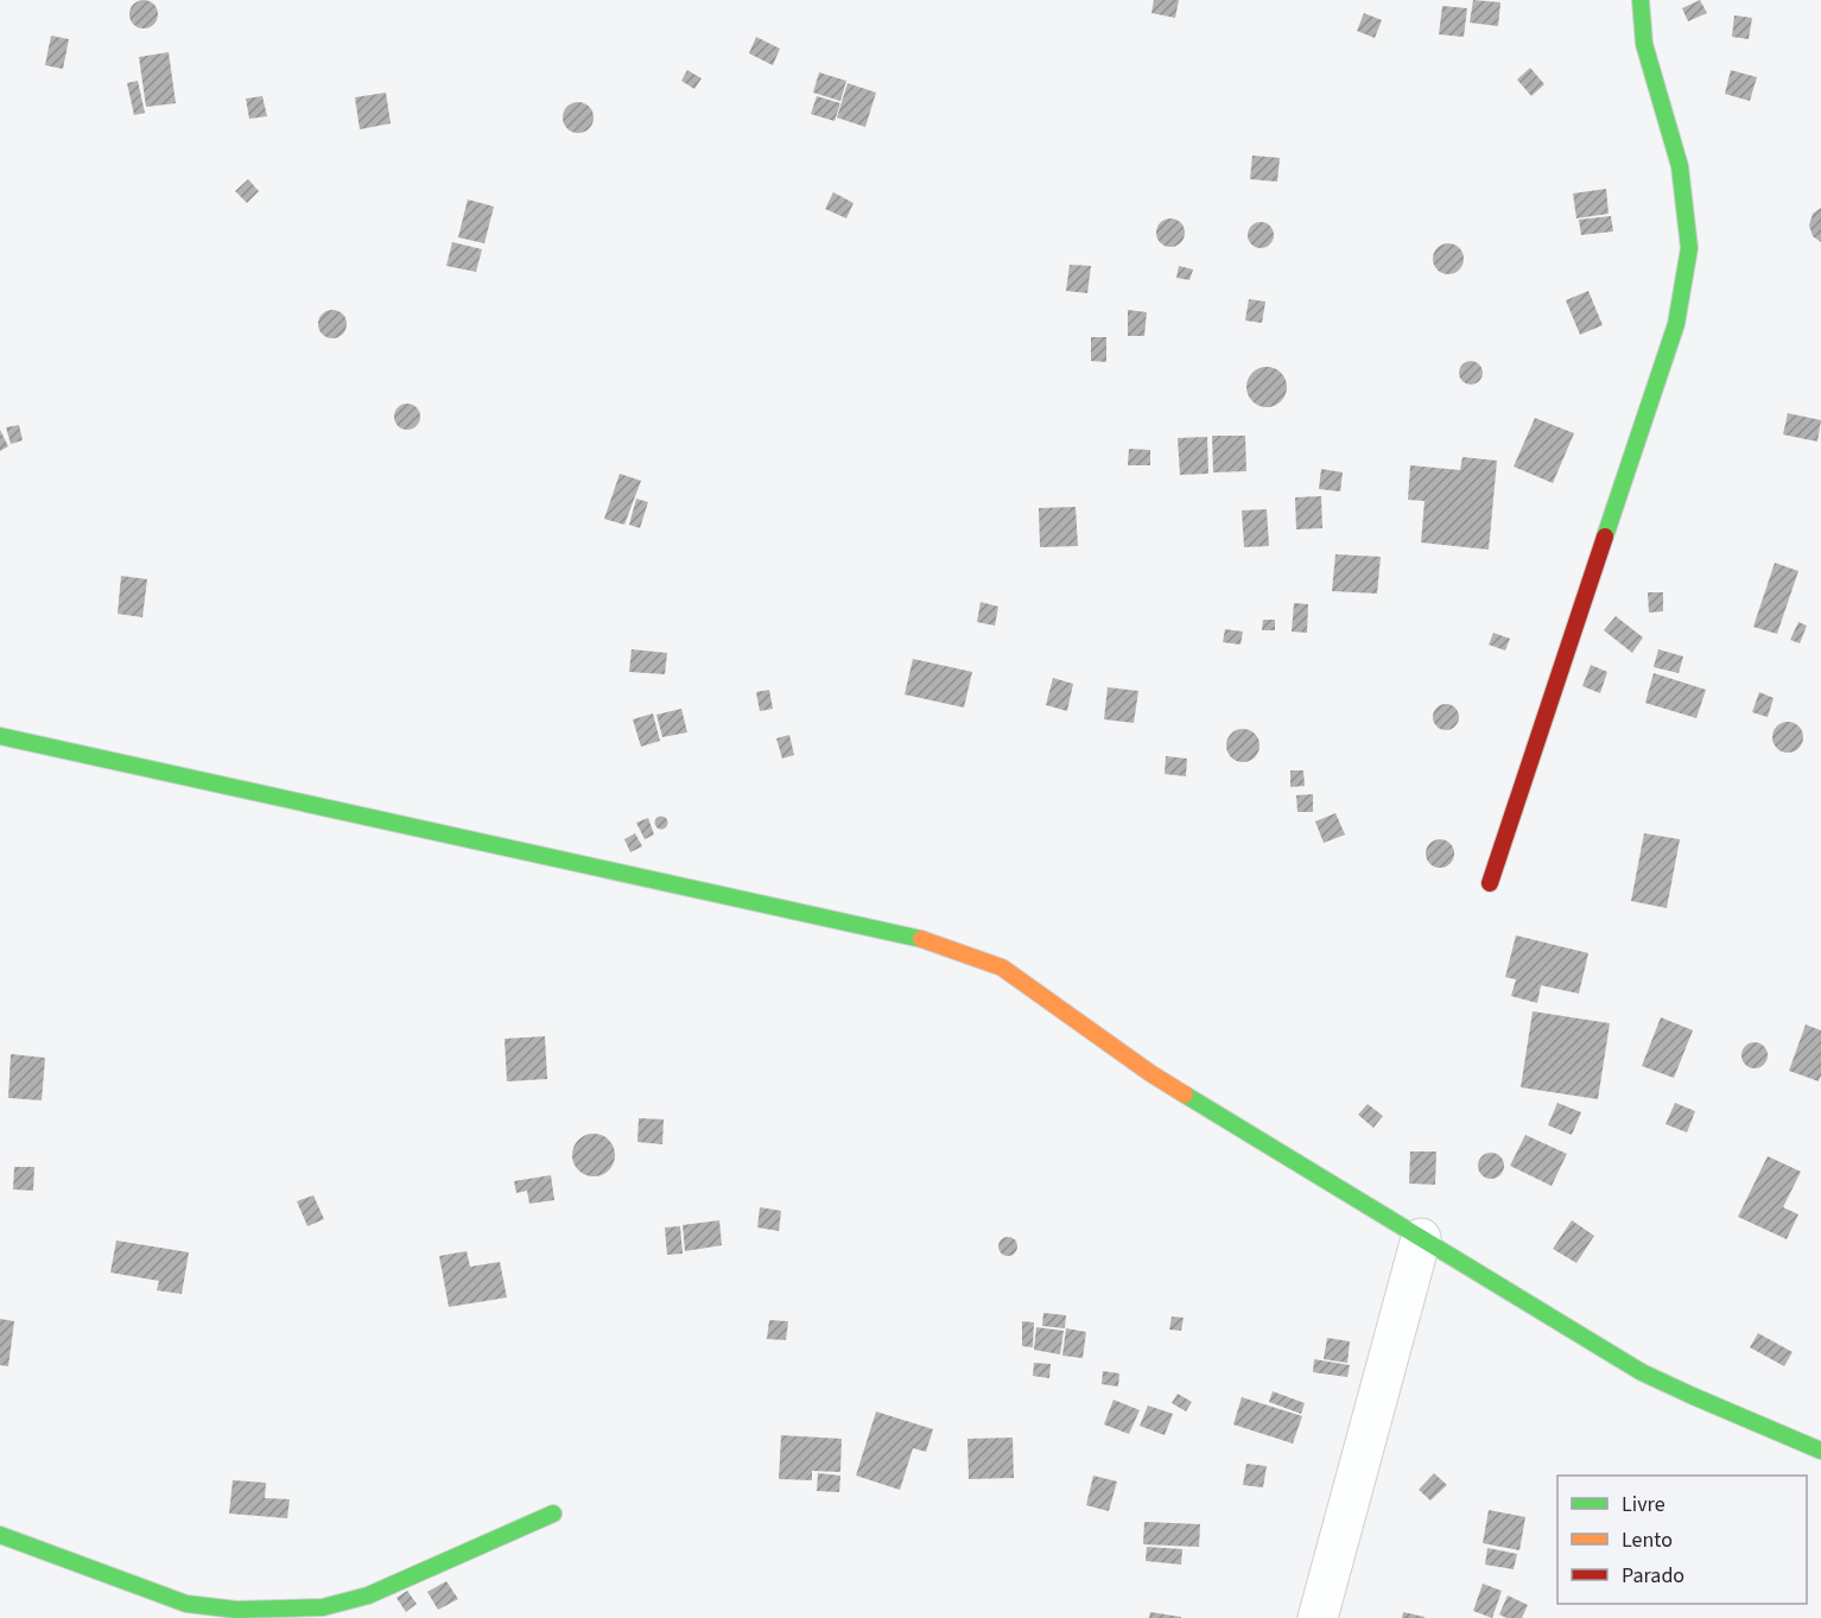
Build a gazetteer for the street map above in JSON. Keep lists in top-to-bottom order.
{
  "legend": ["Livre", "Lento", "Parado"]
}
